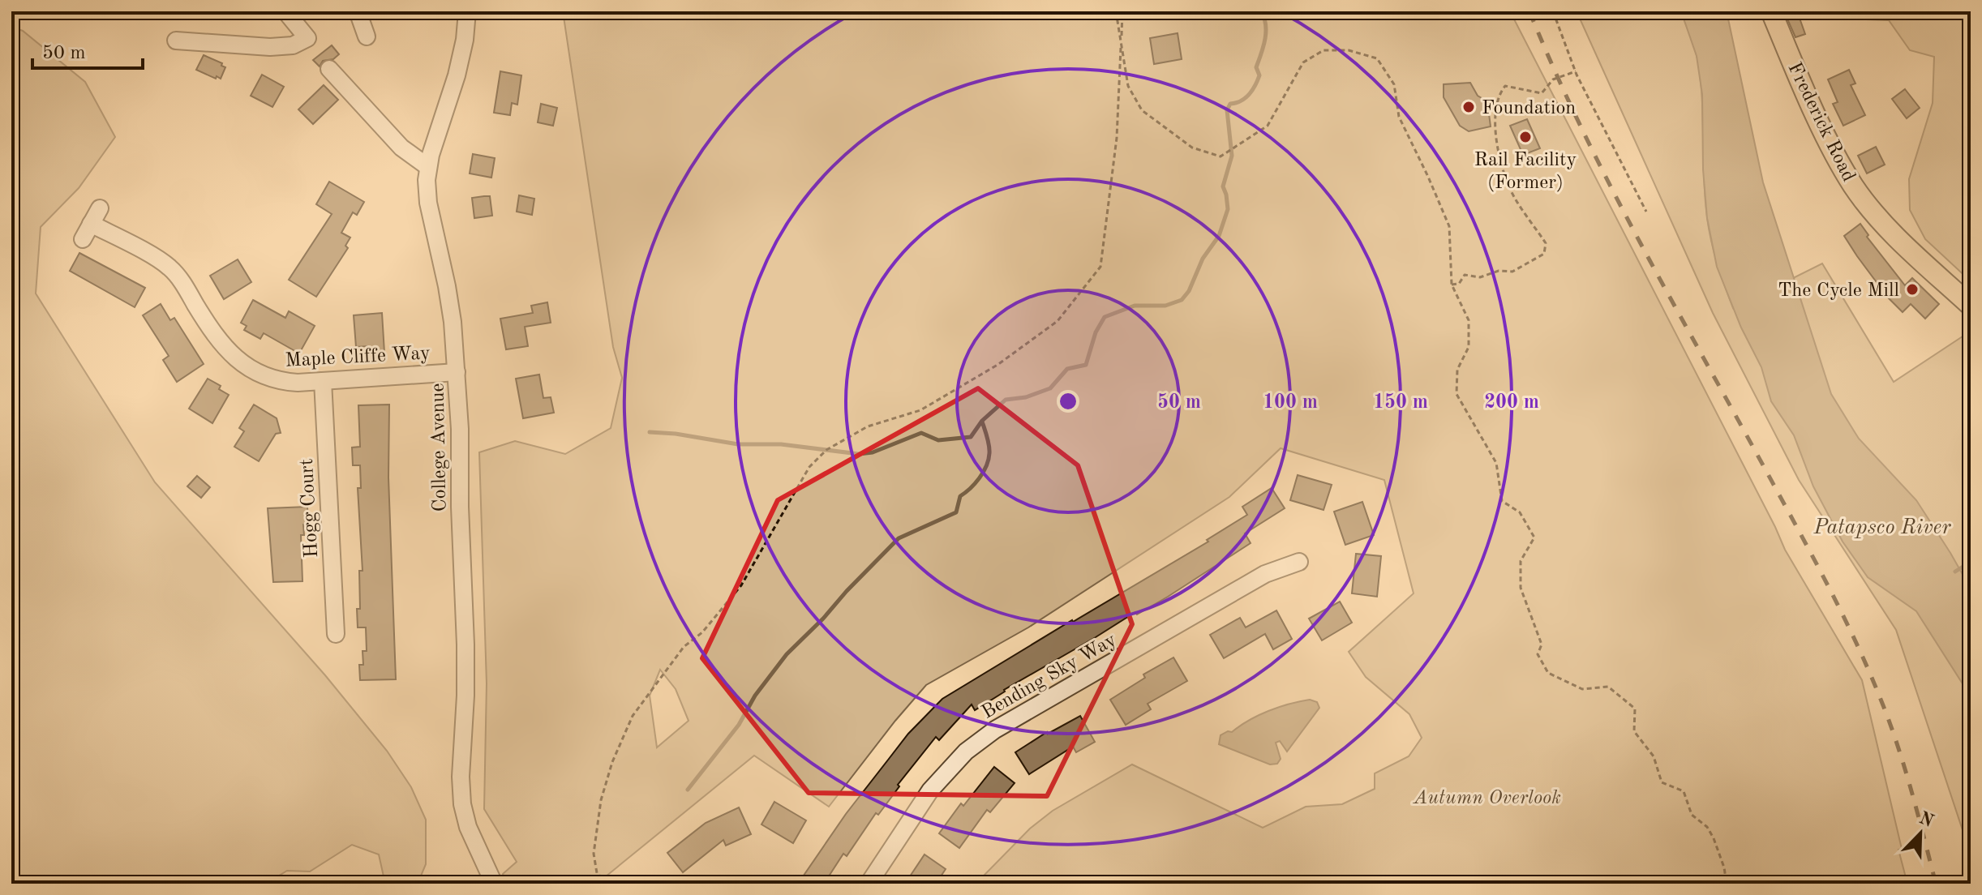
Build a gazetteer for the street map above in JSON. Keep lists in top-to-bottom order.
{
  "streets": {
    "main road": ["Frederick Road"],
    "street": [
      "Maple Cliffe Way",
      "College Avenue",
      "Hogg Court",
      "Bending Sky Way"
    ]
  },
  "crossings": [
    ["Maple Cliffe Way", "College Avenue"],
    ["Maple Cliffe Way", "Hogg Court"]
  ],
  "water": ["Patapsco River"],
  "parks": ["Autumn Overlook"],
  "places": ["Foundation", "Rail Facility (Former)", "The Cycle Mill"],
  "scale_bar": "50 m",
  "north": "top right",
  "rings": [
    "50 m",
    "100 m",
    "150 m",
    "200 m"
  ]
}
